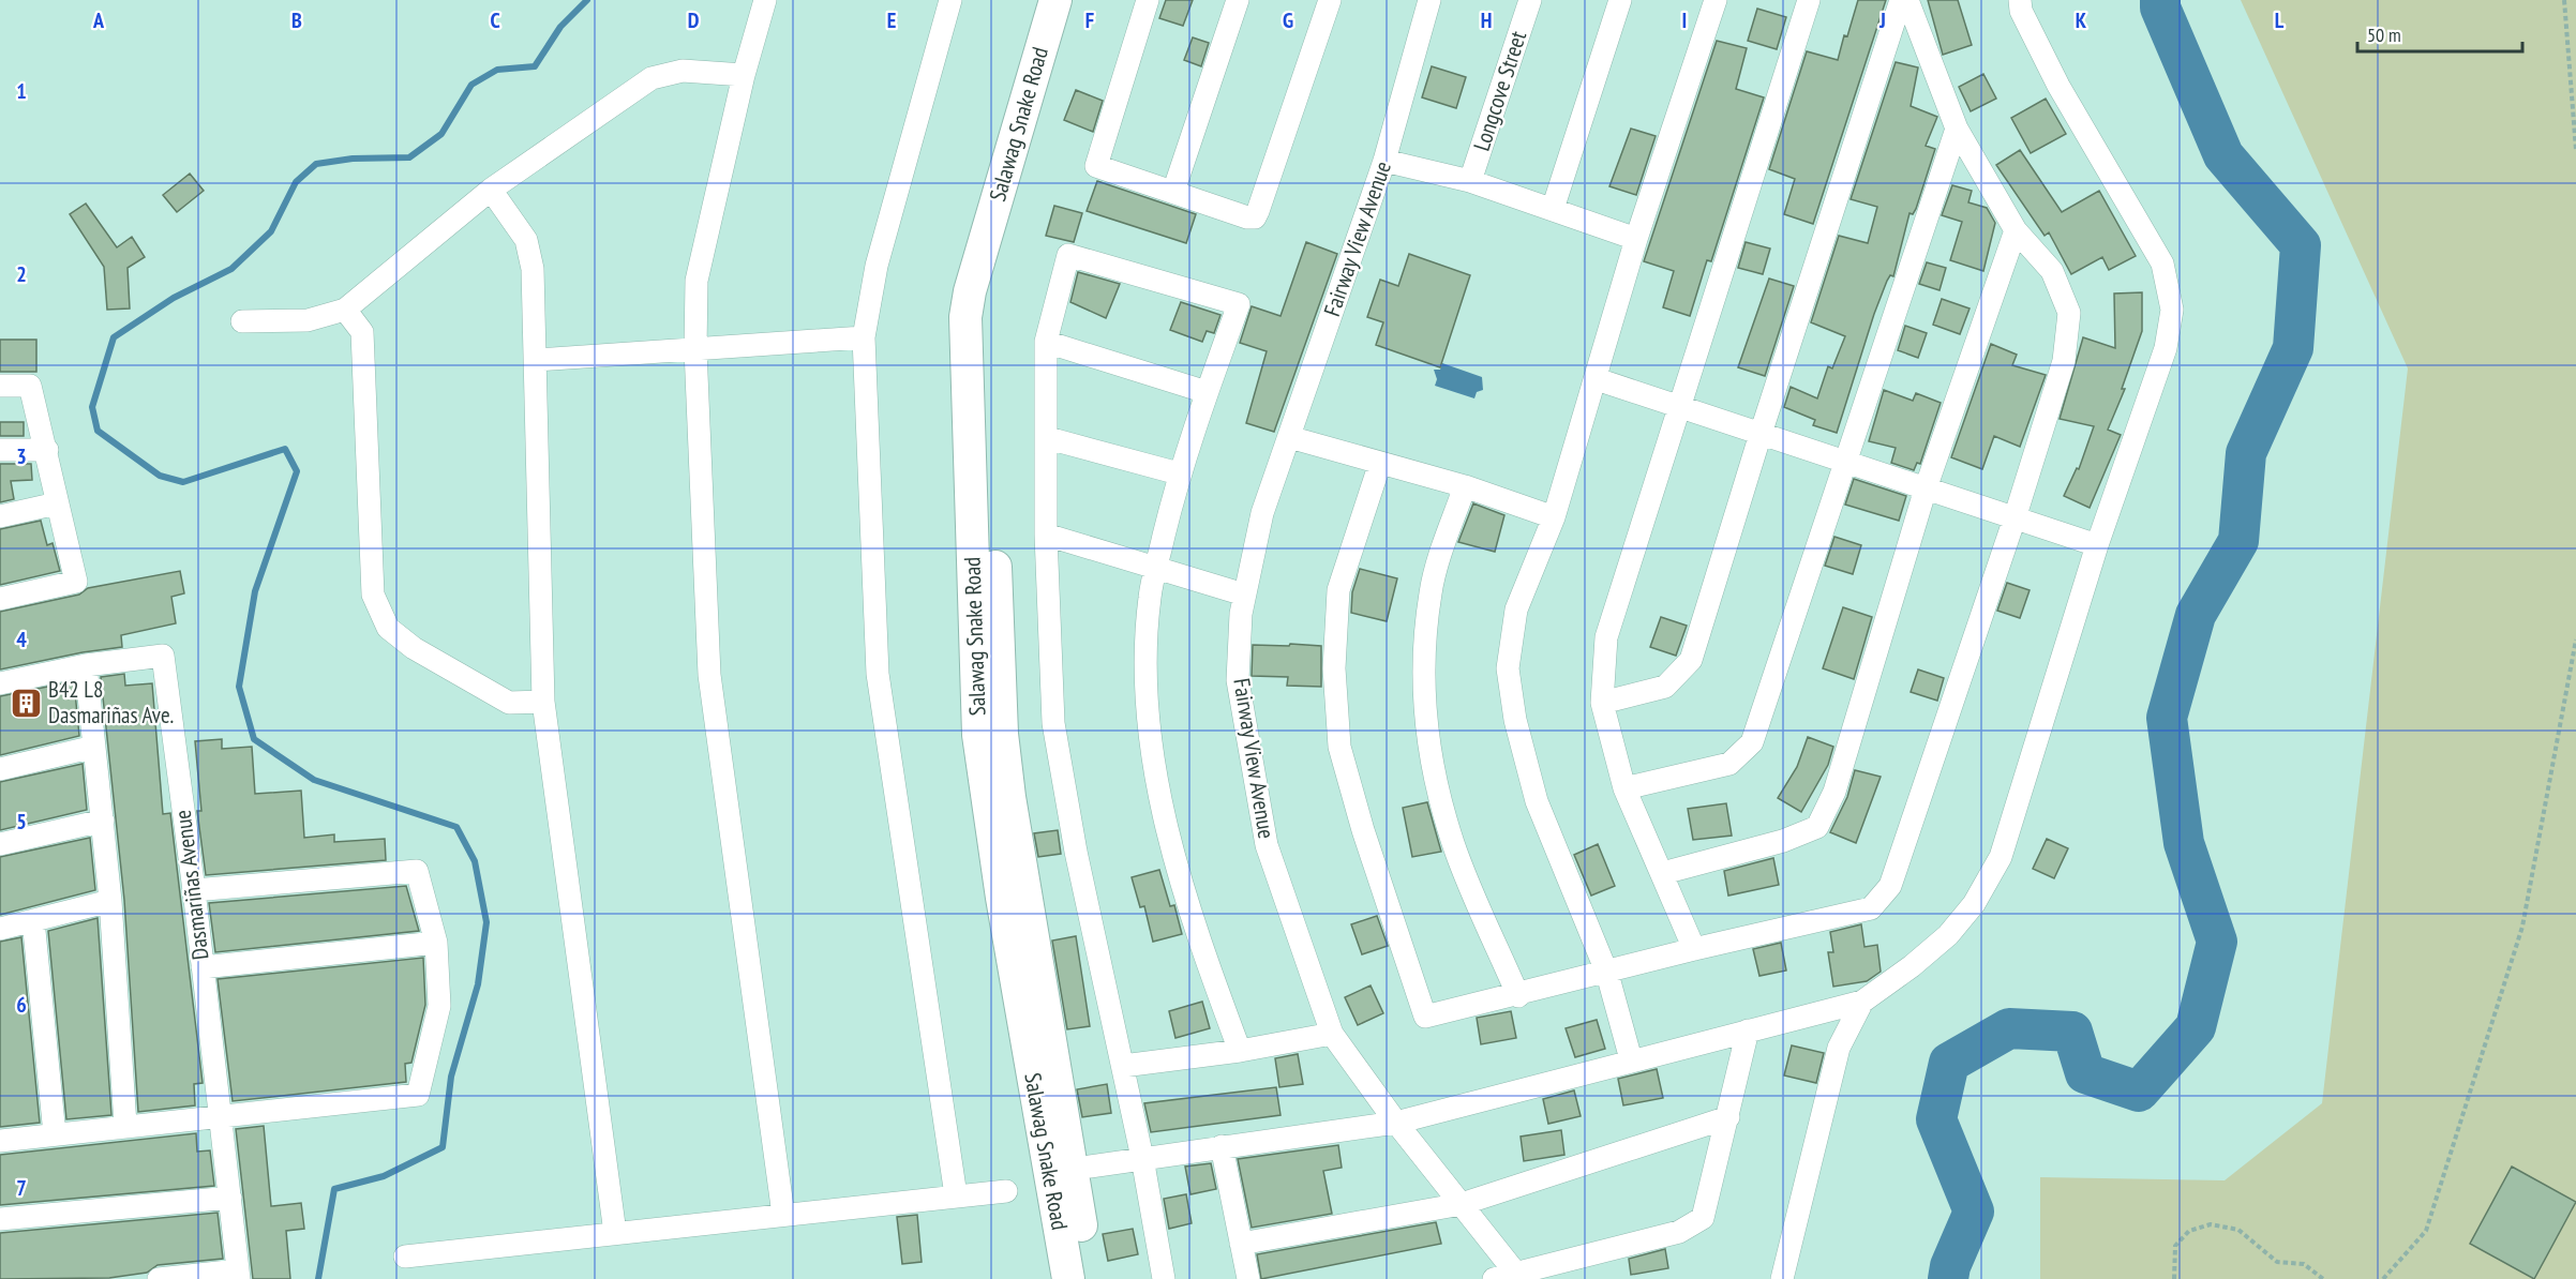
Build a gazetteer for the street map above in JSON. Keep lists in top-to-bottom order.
{
  "streets": {
    "main road": ["Salawag Snake Road"],
    "street": ["Longcove Street", "Fairway View Avenue", "Dasmariñas Avenue"]
  },
  "places": {
    "building": ["B42 L8 Dasmariñas Ave."]
  },
  "scale_bar": "50 m",
  "grid": {
    "columns": [
      "A",
      "B",
      "C",
      "D",
      "E",
      "F",
      "G",
      "H",
      "I",
      "J",
      "K",
      "L"
    ],
    "rows": [
      "1",
      "2",
      "3",
      "4",
      "5",
      "6",
      "7"
    ]
  }
}
